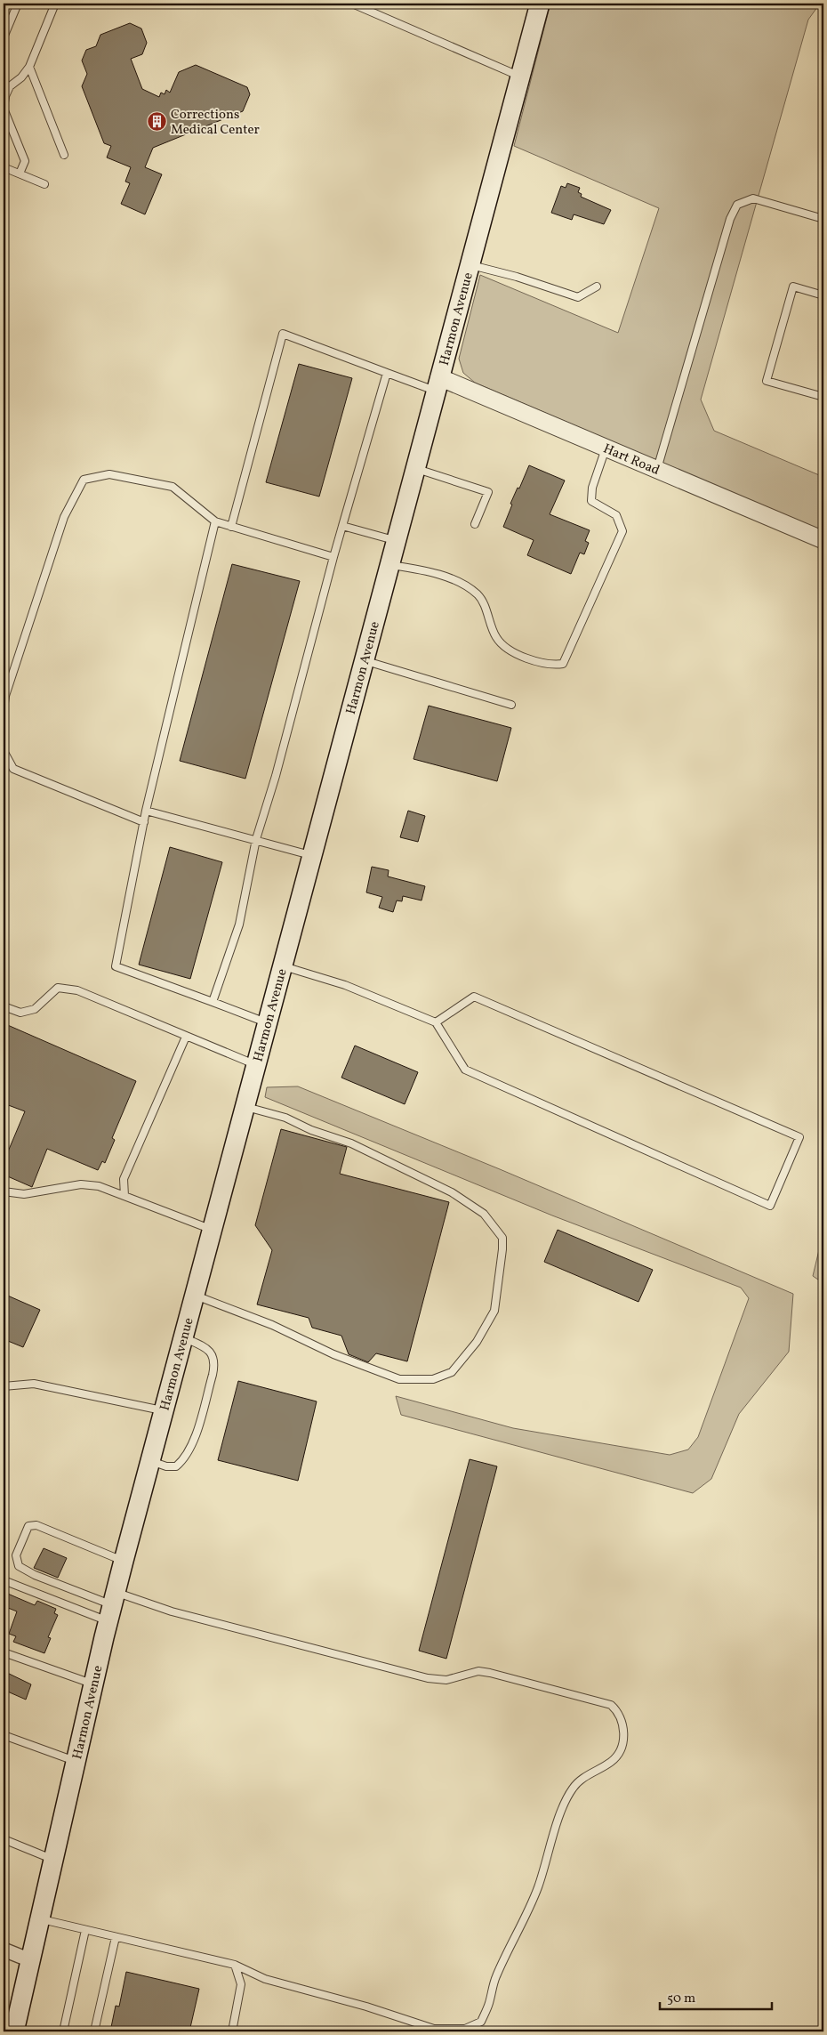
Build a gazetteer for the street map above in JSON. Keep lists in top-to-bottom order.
{
  "streets": {
    "main road": ["Harmon Avenue"],
    "street": ["Hart Road"]
  },
  "crossings": [
    ["Harmon Avenue", "Hart Road"]
  ],
  "places": {
    "building": ["Corrections Medical Center"]
  },
  "scale_bar": "50 m"
}
